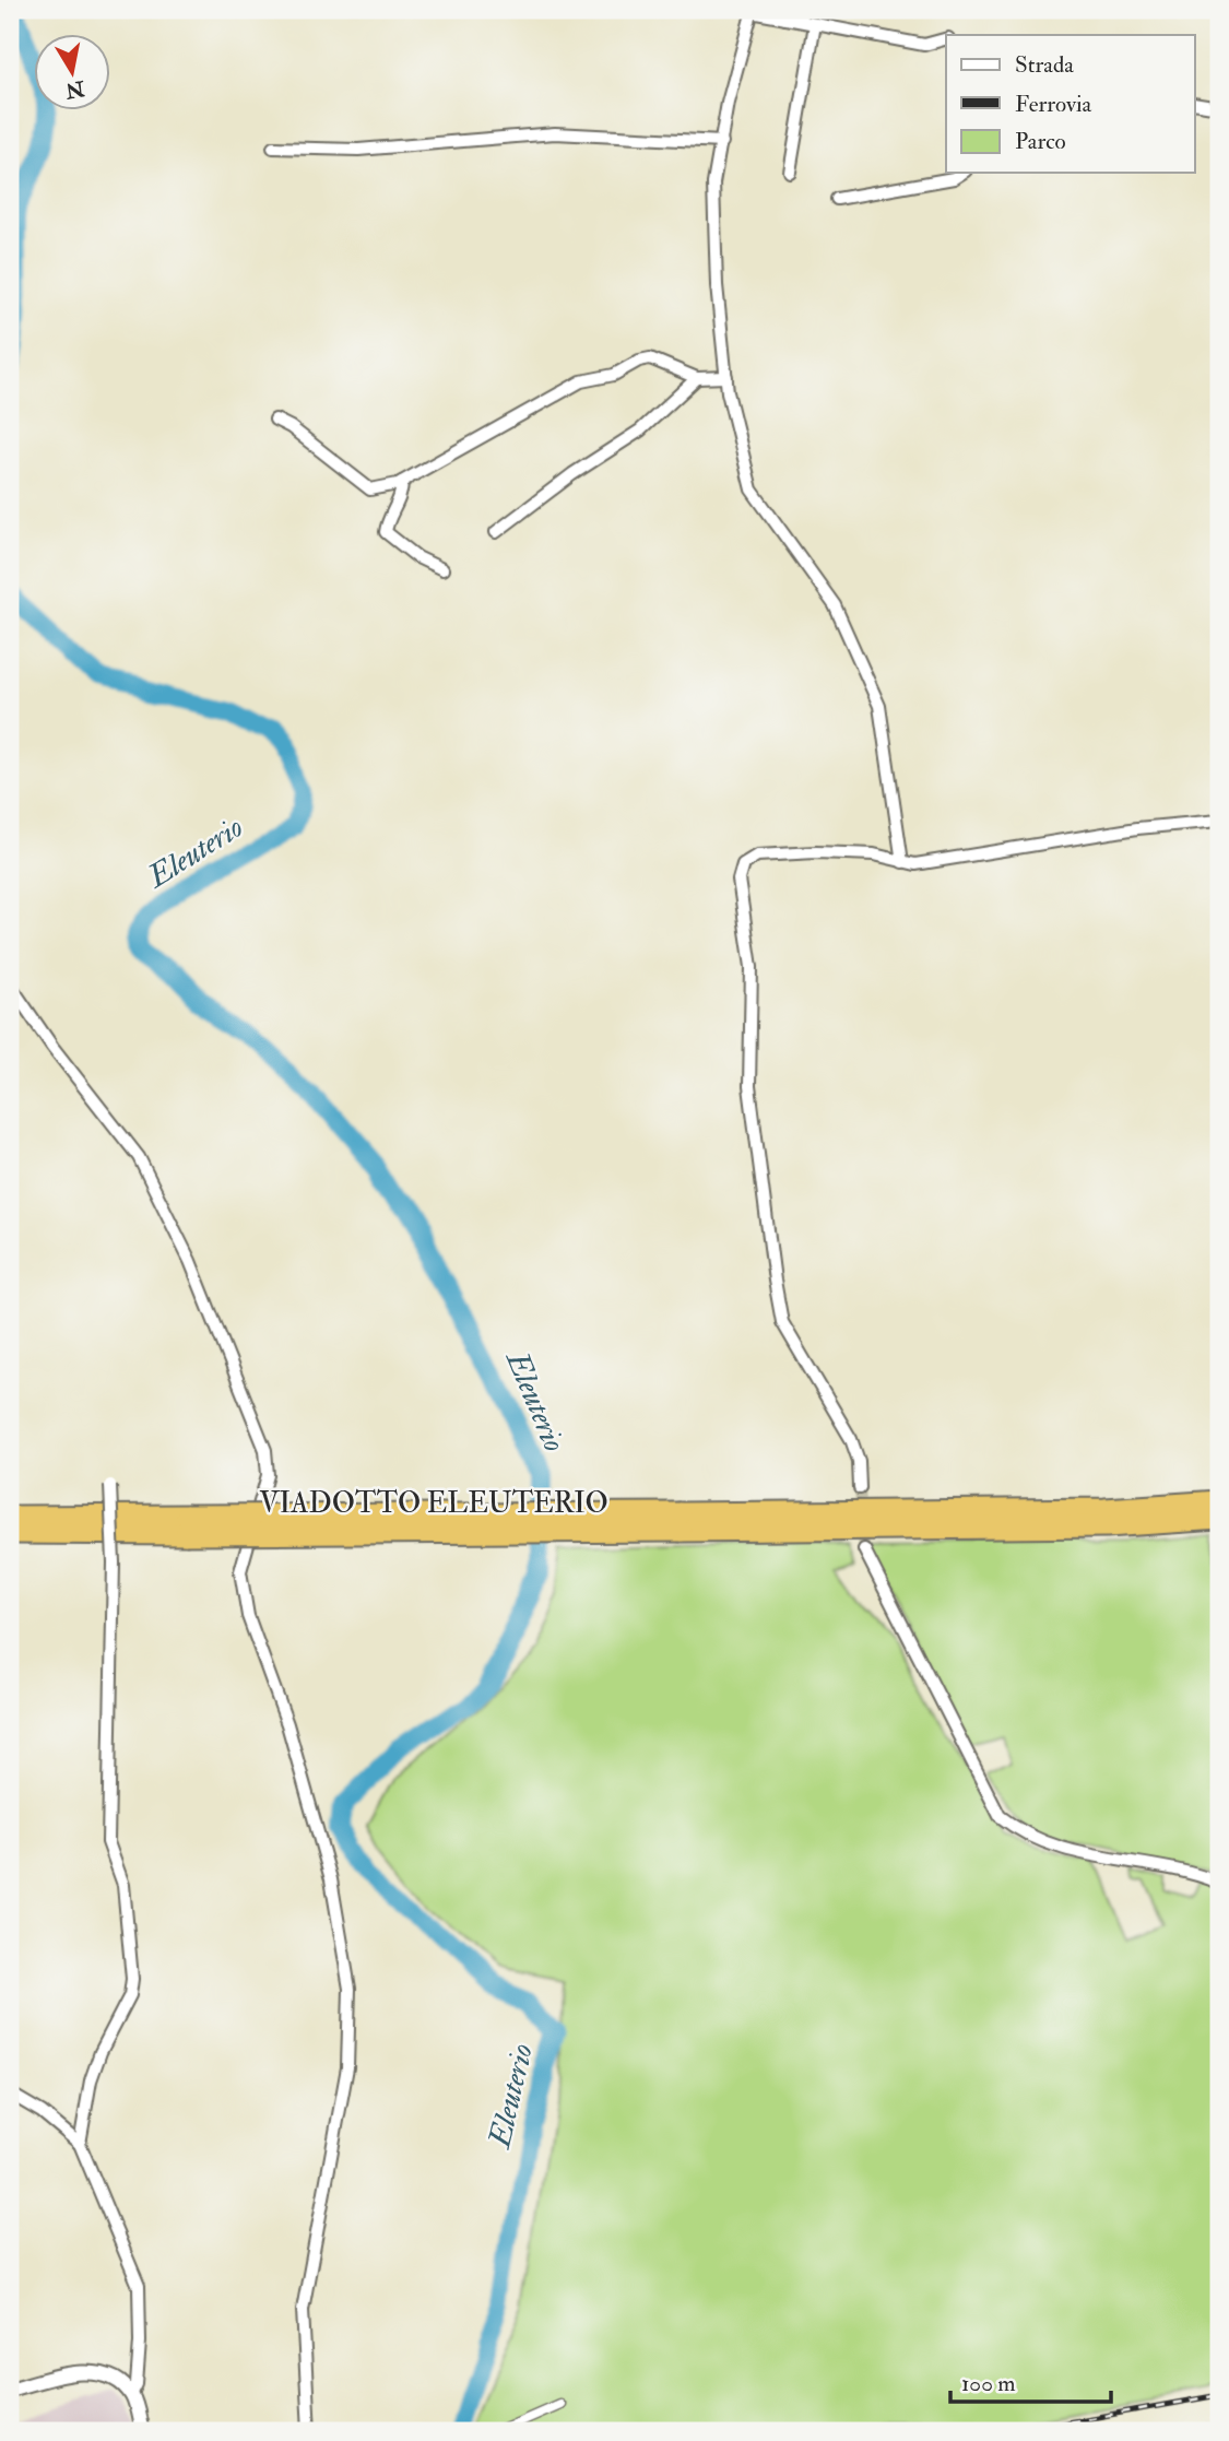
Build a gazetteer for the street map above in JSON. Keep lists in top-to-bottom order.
{
  "streets": {
    "highway": ["VIADOTTO ELEUTERIO"]
  },
  "water": ["Eleuterio"],
  "legend": ["Strada", "Ferrovia", "Parco"],
  "scale_bar": "100 m",
  "north": "bottom"
}
